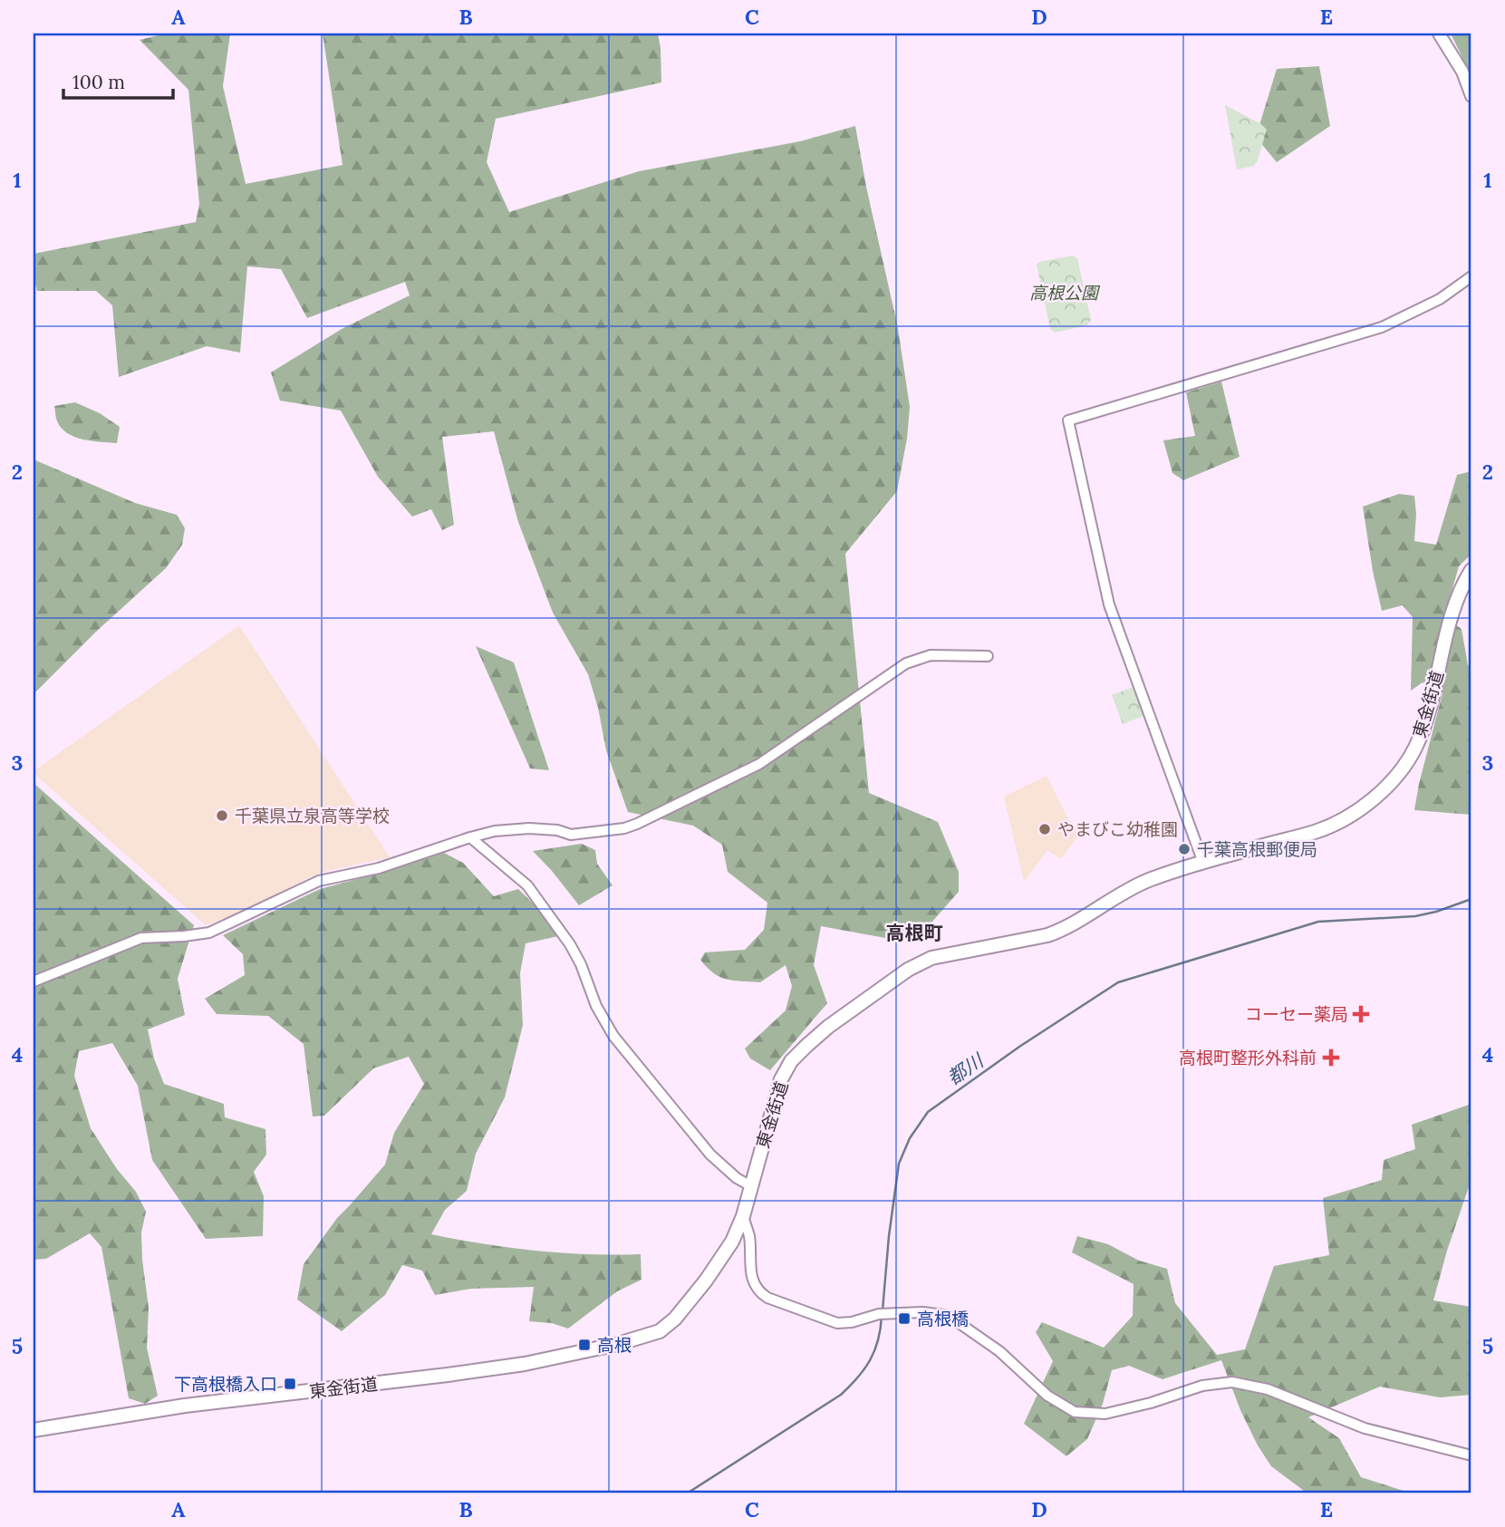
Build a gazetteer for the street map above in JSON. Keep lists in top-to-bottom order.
{
  "streets": {
    "highway": ["東金街道"]
  },
  "districts": ["高根町"],
  "water": ["都川"],
  "parks": ["高根公園"],
  "places": {
    "other": ["千葉県立泉高等学校", "やまびこ幼稚園", "千葉高根郵便局"],
    "health": ["コーセー薬局", "高根町整形外科前"],
    "transit": ["高根橋", "高根", "下高根橋入口"]
  },
  "scale_bar": "100 m",
  "grid": {
    "columns": [
      "A",
      "B",
      "C",
      "D",
      "E"
    ],
    "rows": [
      "1",
      "2",
      "3",
      "4",
      "5"
    ]
  }
}
